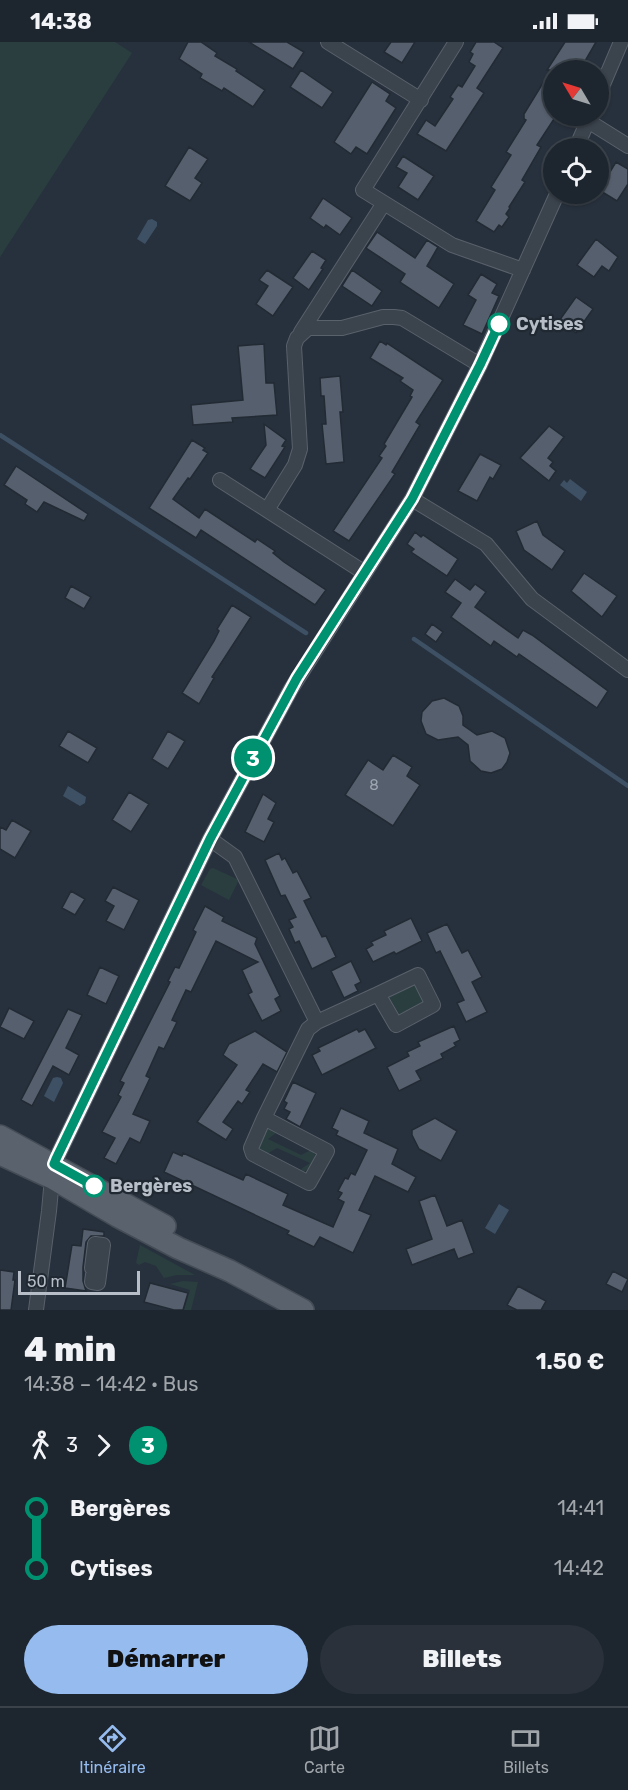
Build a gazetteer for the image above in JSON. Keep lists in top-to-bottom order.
{
  "places": ["Cytises", "Bergères"],
  "lines": ["bus line 3"],
  "house_numbers": ["8"],
  "scale_bar": "50 m",
  "north": "top left",
  "page": {
    "status": "14:38",
    "on_map": "3",
    "scale": "50 m",
    "heading": ["4 min", "14:38 – 14:42 · Bus", "1.50 €"],
    "legs": ["3", "3"],
    "list": [
      {
        "name": "Bergères",
        "value": "14:41"
      },
      {
        "name": "Cytises",
        "value": "14:42"
      }
    ],
    "buttons": ["Démarrer", "Billets"],
    "tabs": ["Itinéraire", "Carte", "Billets"]
  }
}
